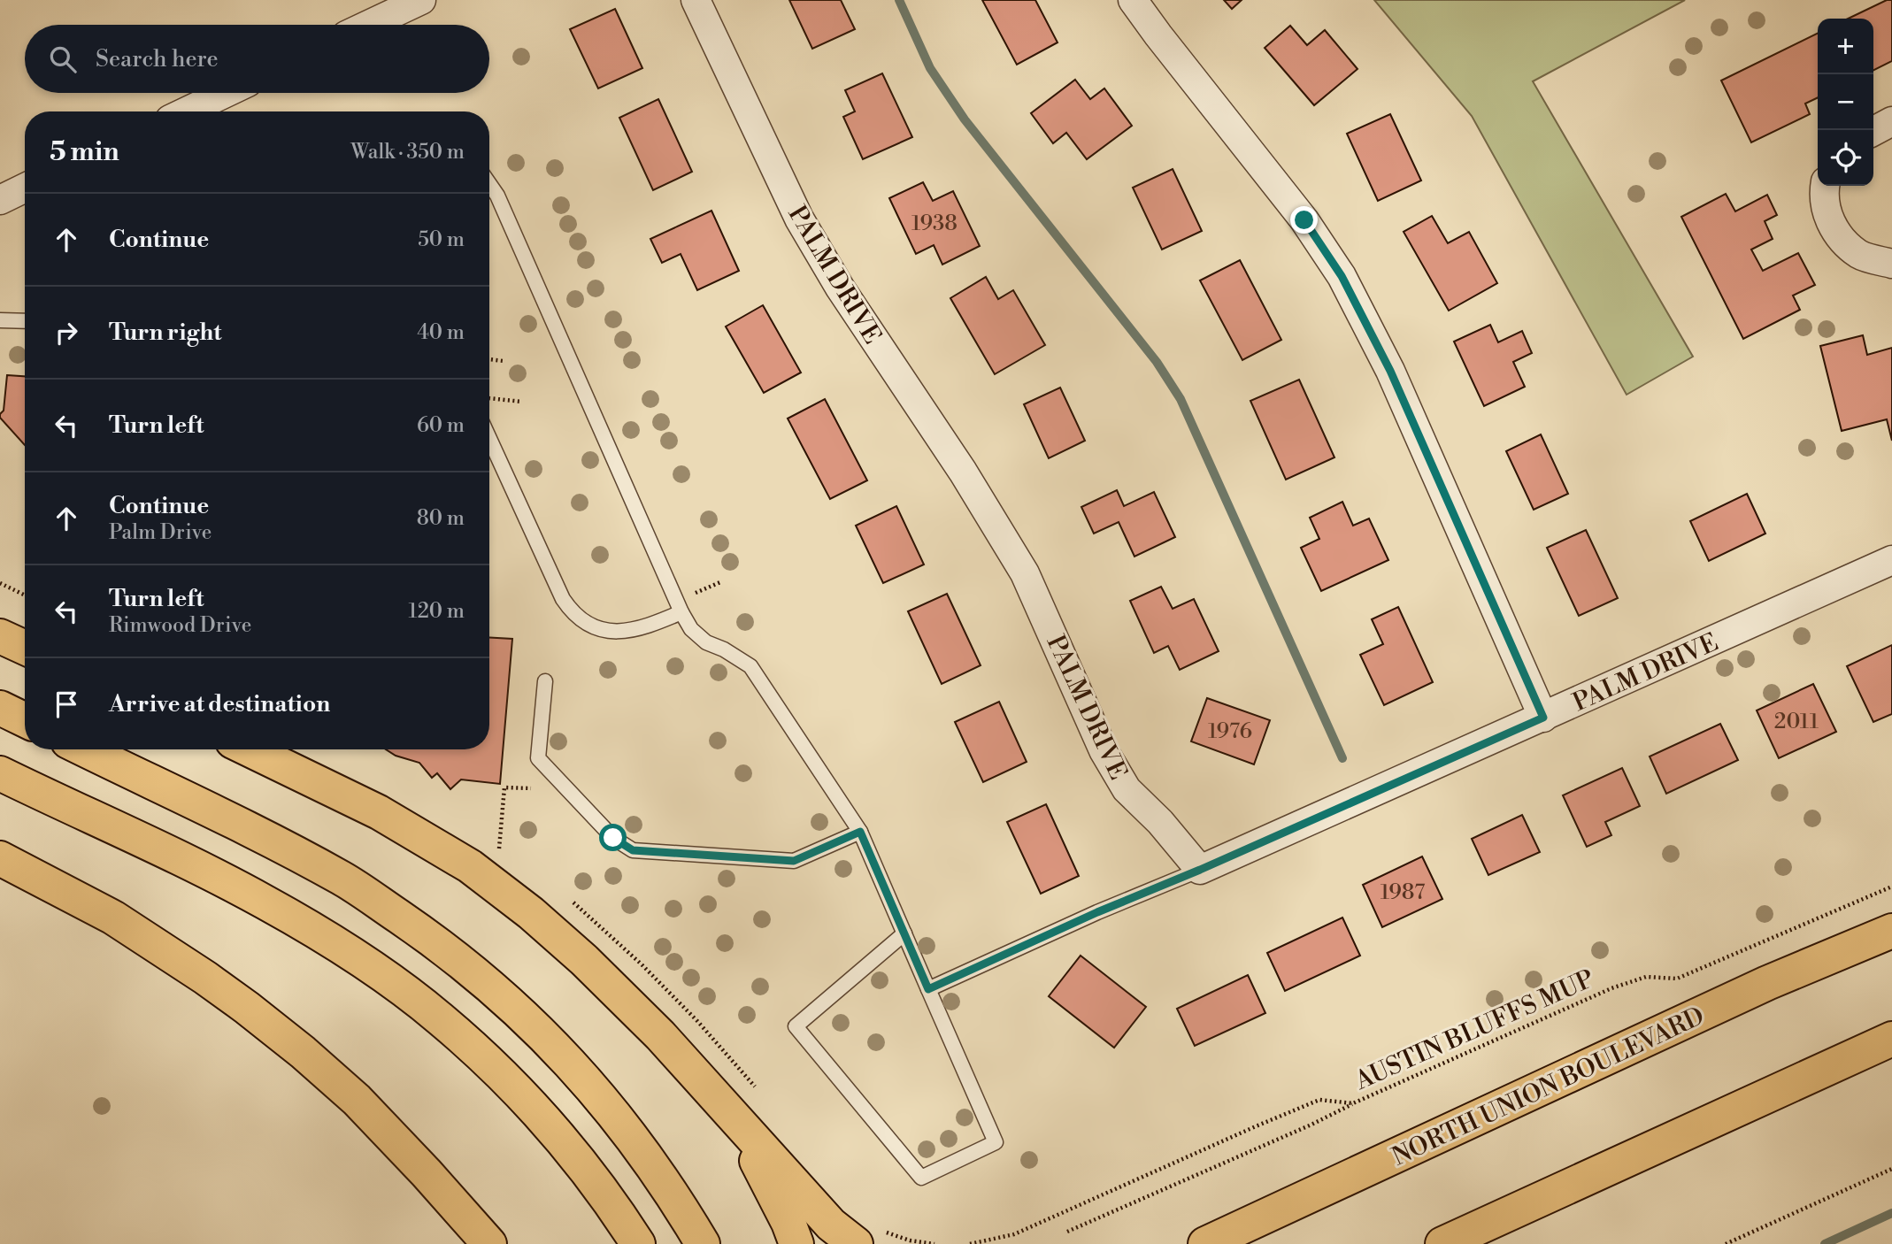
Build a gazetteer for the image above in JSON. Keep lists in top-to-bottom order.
{
  "streets": {
    "main road": ["NORTH UNION BOULEVARD"],
    "street": ["PALM DRIVE"],
    "path": ["AUSTIN BLUFFS MUP"]
  },
  "house_numbers": [
    "1938",
    "2011",
    "1976",
    "1987"
  ],
  "page": {
    "map_buttons": ["+", "−"],
    "search": "Search here",
    "heading": ["5 min", "Walk · 350 m"],
    "list": [
      ["Continue", "50 m"],
      ["Turn right", "40 m"],
      ["Turn left", "60 m"],
      ["Continue", "Palm Drive", "80 m"],
      ["Turn left", "Rimwood Drive", "120 m"],
      "Arrive at destination"
    ]
  }
}
